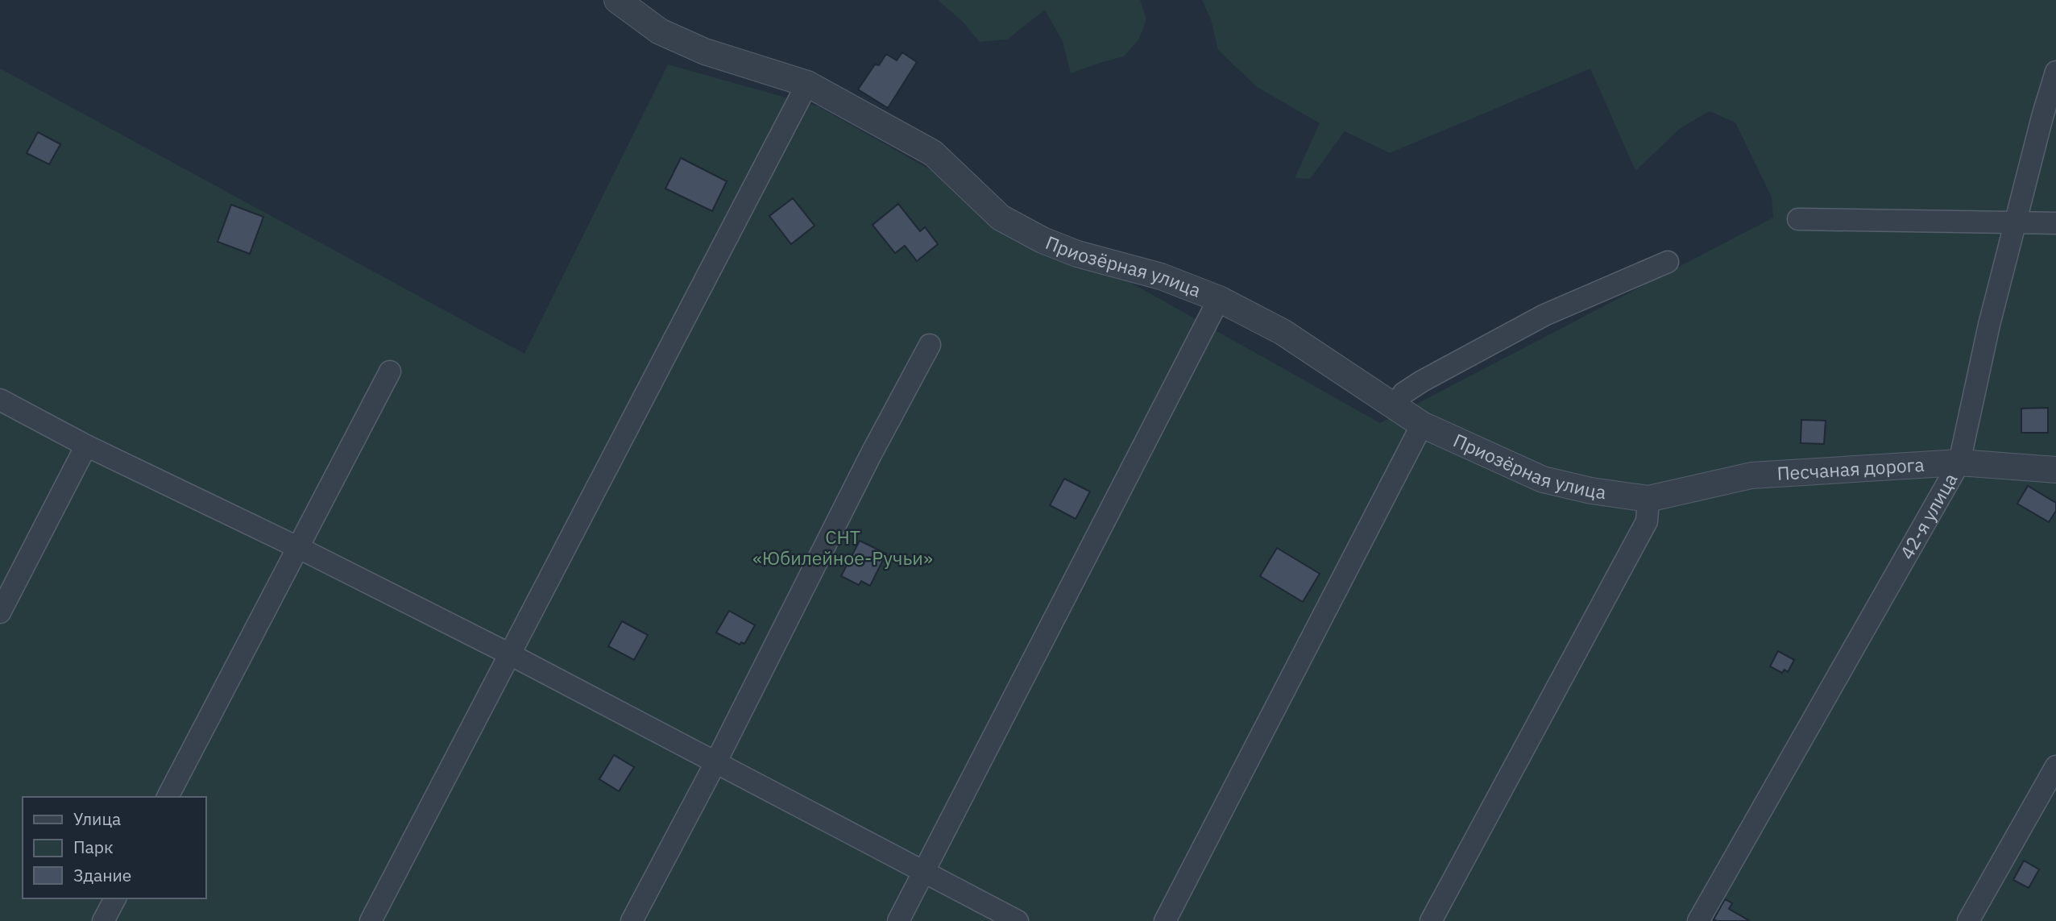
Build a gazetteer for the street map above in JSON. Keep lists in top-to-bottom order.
{
  "streets": {
    "street": ["Приозёрная улица", "Песчаная дорога", "42-я улица"]
  },
  "crossings": [
    ["Приозёрная улица", "Песчаная дорога"],
    ["Песчаная дорога", "42-я улица"]
  ],
  "parks": ["СНТ «Юбилейное-Ручьи»"],
  "legend": ["Улица", "Парк", "Здание"]
}
